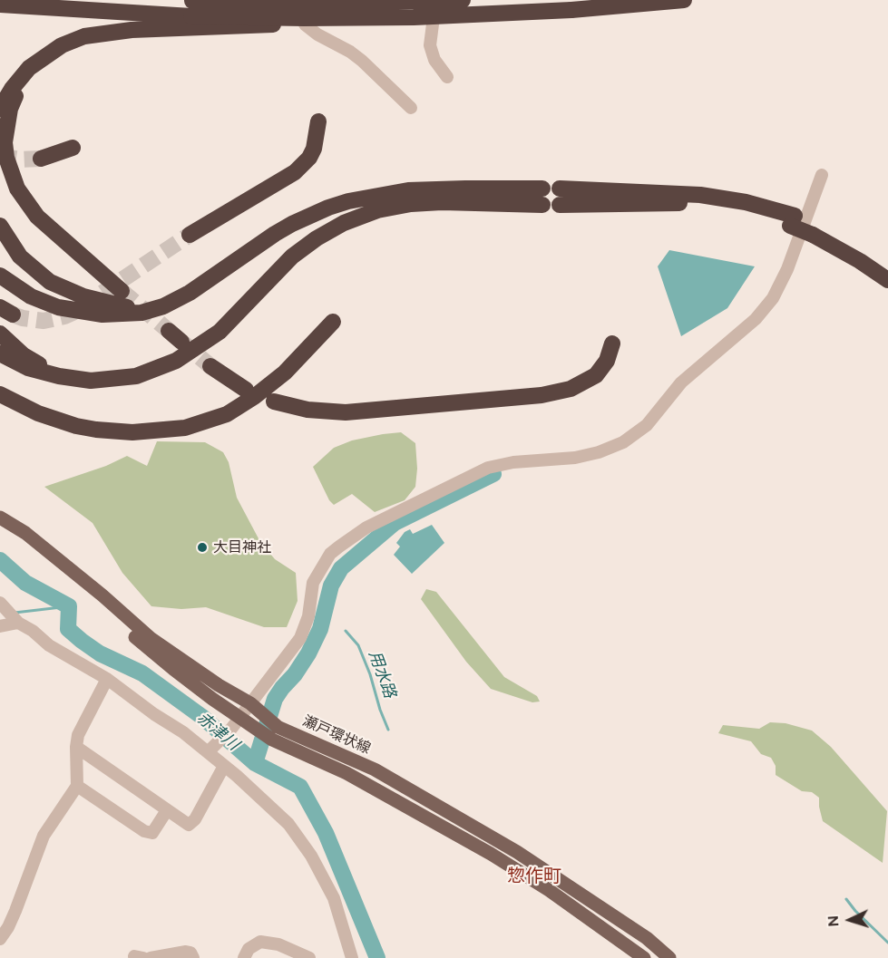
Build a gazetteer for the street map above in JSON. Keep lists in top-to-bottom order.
{
  "streets": {
    "main road": ["瀬戸環状線"]
  },
  "districts": ["惣作町"],
  "water": ["用水路", "赤津川"],
  "places": ["大目神社"],
  "north": "left"
}
